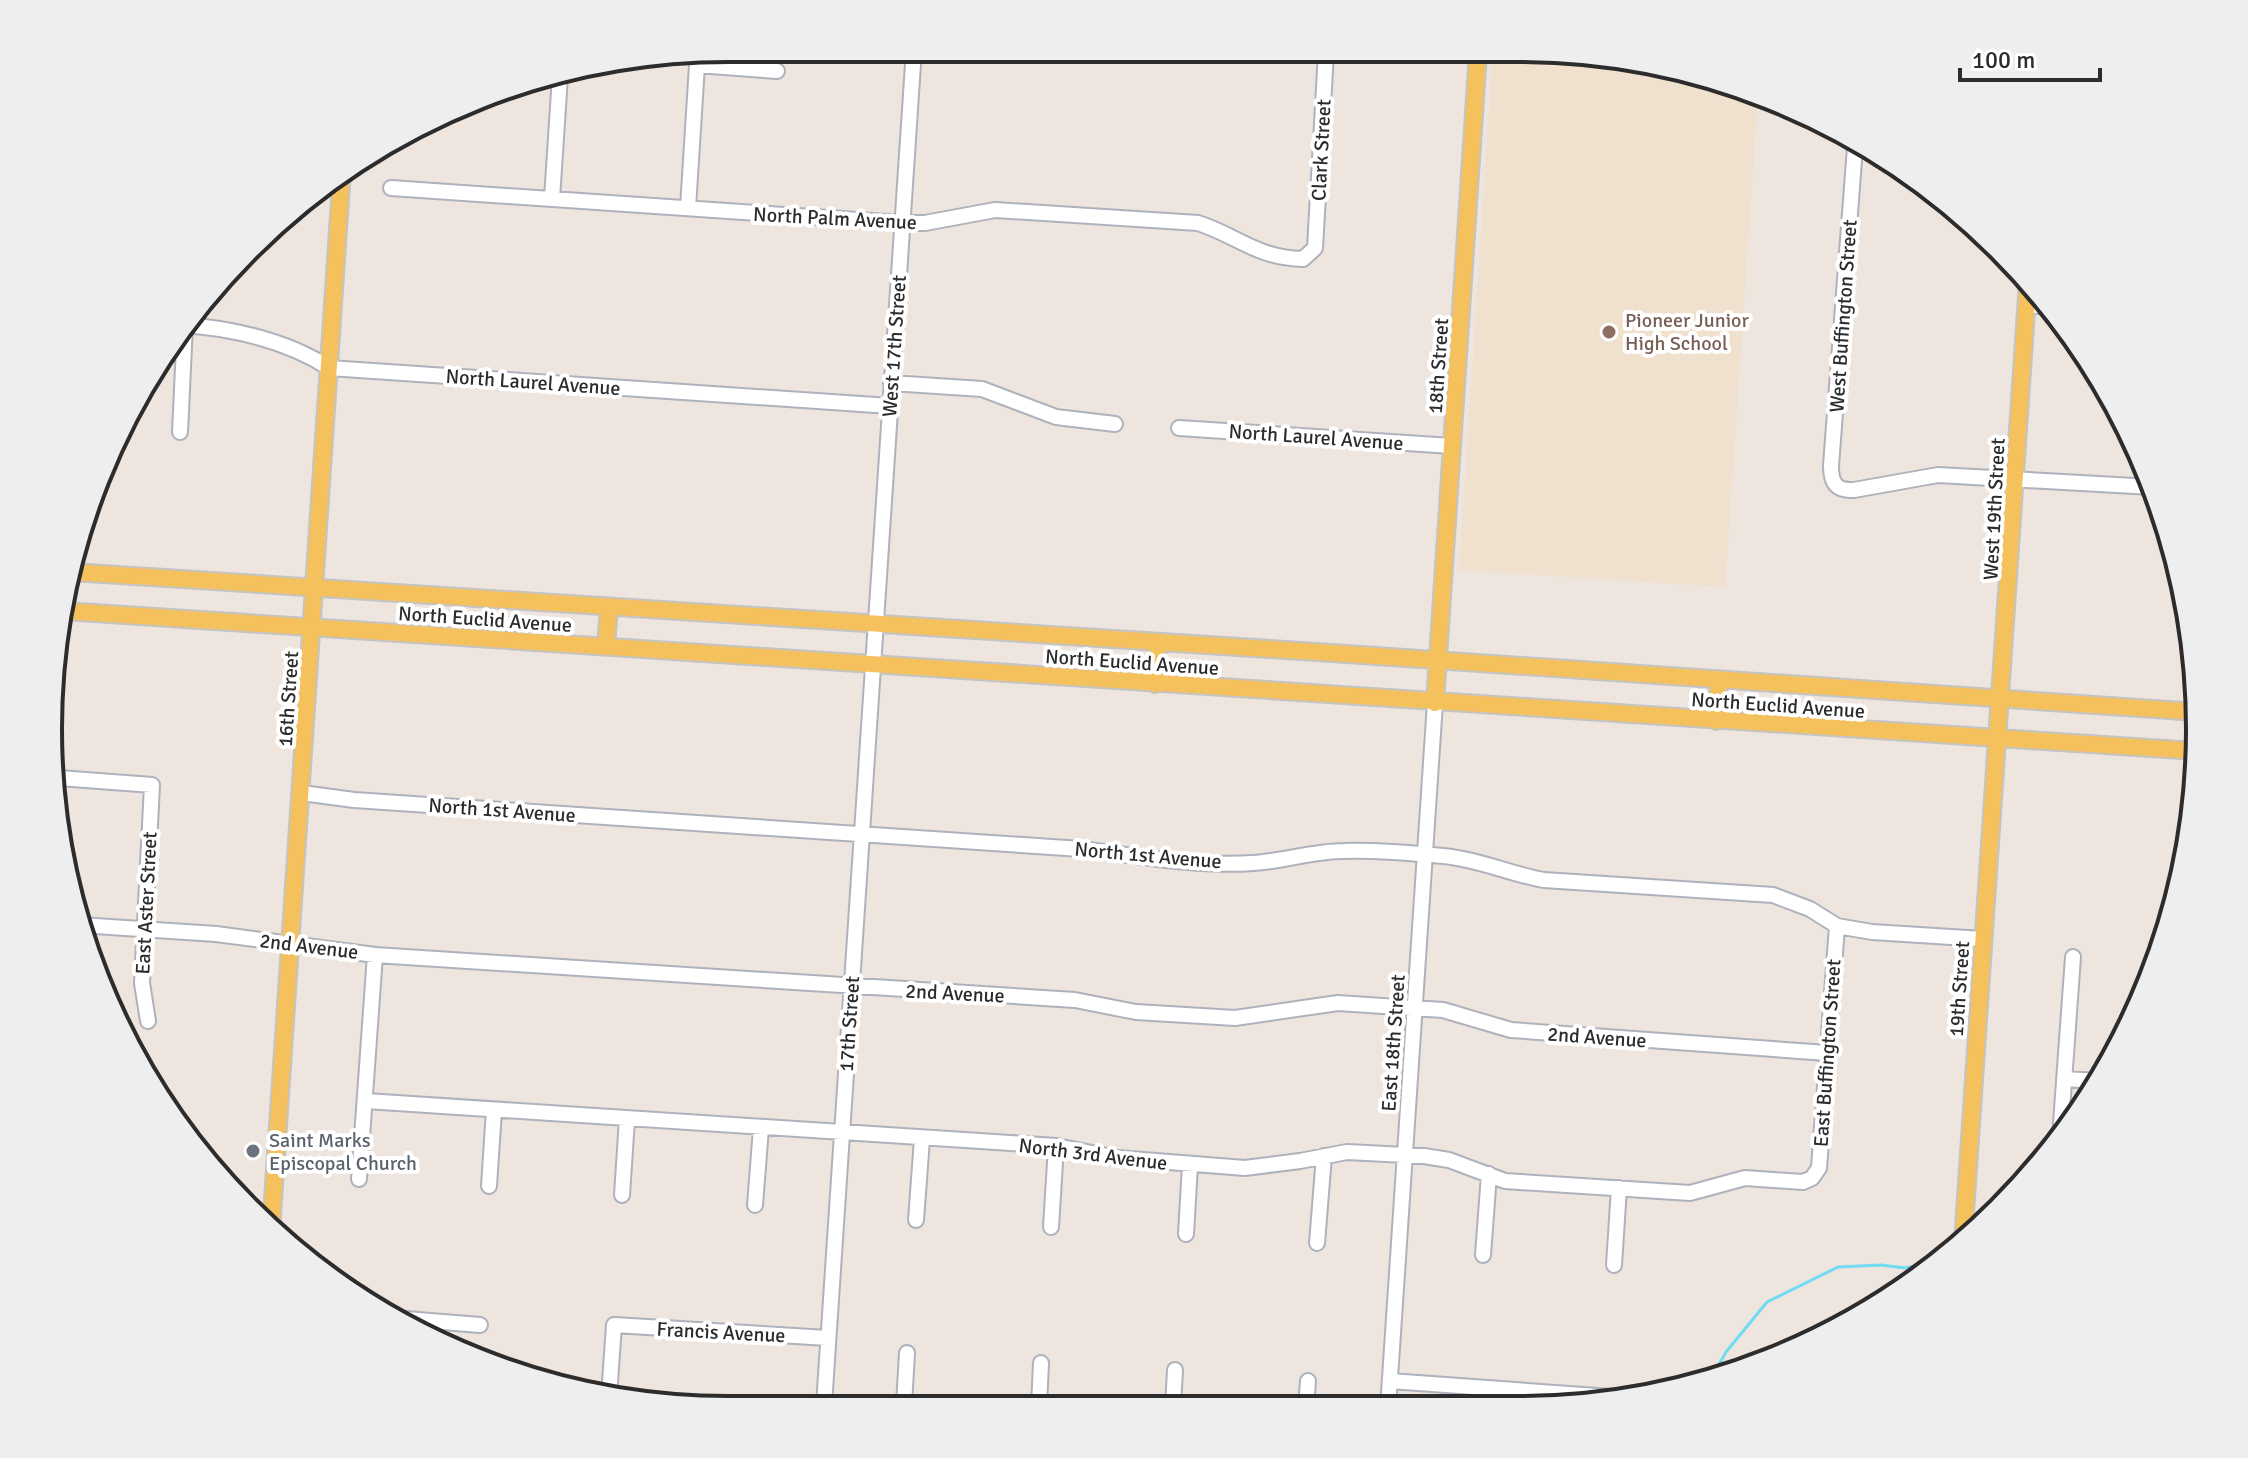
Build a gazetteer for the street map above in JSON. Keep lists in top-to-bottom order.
{
  "streets": {
    "main road": [
      "18th Street",
      "West 19th Street",
      "North Euclid Avenue",
      "16th Street",
      "19th Street",
      "East 18th Street"
    ],
    "street": [
      "Clark Street",
      "North Palm Avenue",
      "West Buffington Street",
      "West 17th Street",
      "North Laurel Avenue",
      "North 1st Avenue",
      "East Aster Street",
      "2nd Avenue",
      "17th Street",
      "East Buffington Street",
      "North 3rd Avenue",
      "Francis Avenue"
    ]
  },
  "crossings": [
    ["Clark Street", "North Palm Avenue"],
    ["North Palm Avenue", "West 17th Street"],
    ["West Buffington Street", "West 19th Street"],
    ["West 17th Street", "North Laurel Avenue"],
    ["West 17th Street", "North Euclid Avenue"],
    ["West 17th Street", "17th Street"],
    ["18th Street", "North Laurel Avenue"],
    ["18th Street", "North Euclid Avenue"],
    ["18th Street", "East 18th Street"],
    ["North Laurel Avenue", "16th Street"],
    ["West 19th Street", "North Euclid Avenue"],
    ["West 19th Street", "19th Street"],
    ["North Euclid Avenue", "16th Street"],
    ["North Euclid Avenue", "19th Street"],
    ["North Euclid Avenue", "17th Street"],
    ["North Euclid Avenue", "East 18th Street"],
    ["16th Street", "North 1st Avenue"],
    ["16th Street", "2nd Avenue"],
    ["North 1st Avenue", "19th Street"],
    ["North 1st Avenue", "17th Street"],
    ["North 1st Avenue", "East 18th Street"],
    ["North 1st Avenue", "East Buffington Street"],
    ["East Aster Street", "2nd Avenue"],
    ["2nd Avenue", "17th Street"],
    ["2nd Avenue", "East 18th Street"],
    ["2nd Avenue", "East Buffington Street"],
    ["17th Street", "North 3rd Avenue"],
    ["17th Street", "Francis Avenue"],
    ["East 18th Street", "North 3rd Avenue"],
    ["East Buffington Street", "North 3rd Avenue"]
  ],
  "places": ["Pioneer Junior High School", "Saint Marks Episcopal Church"],
  "scale_bar": "100 m"
}
